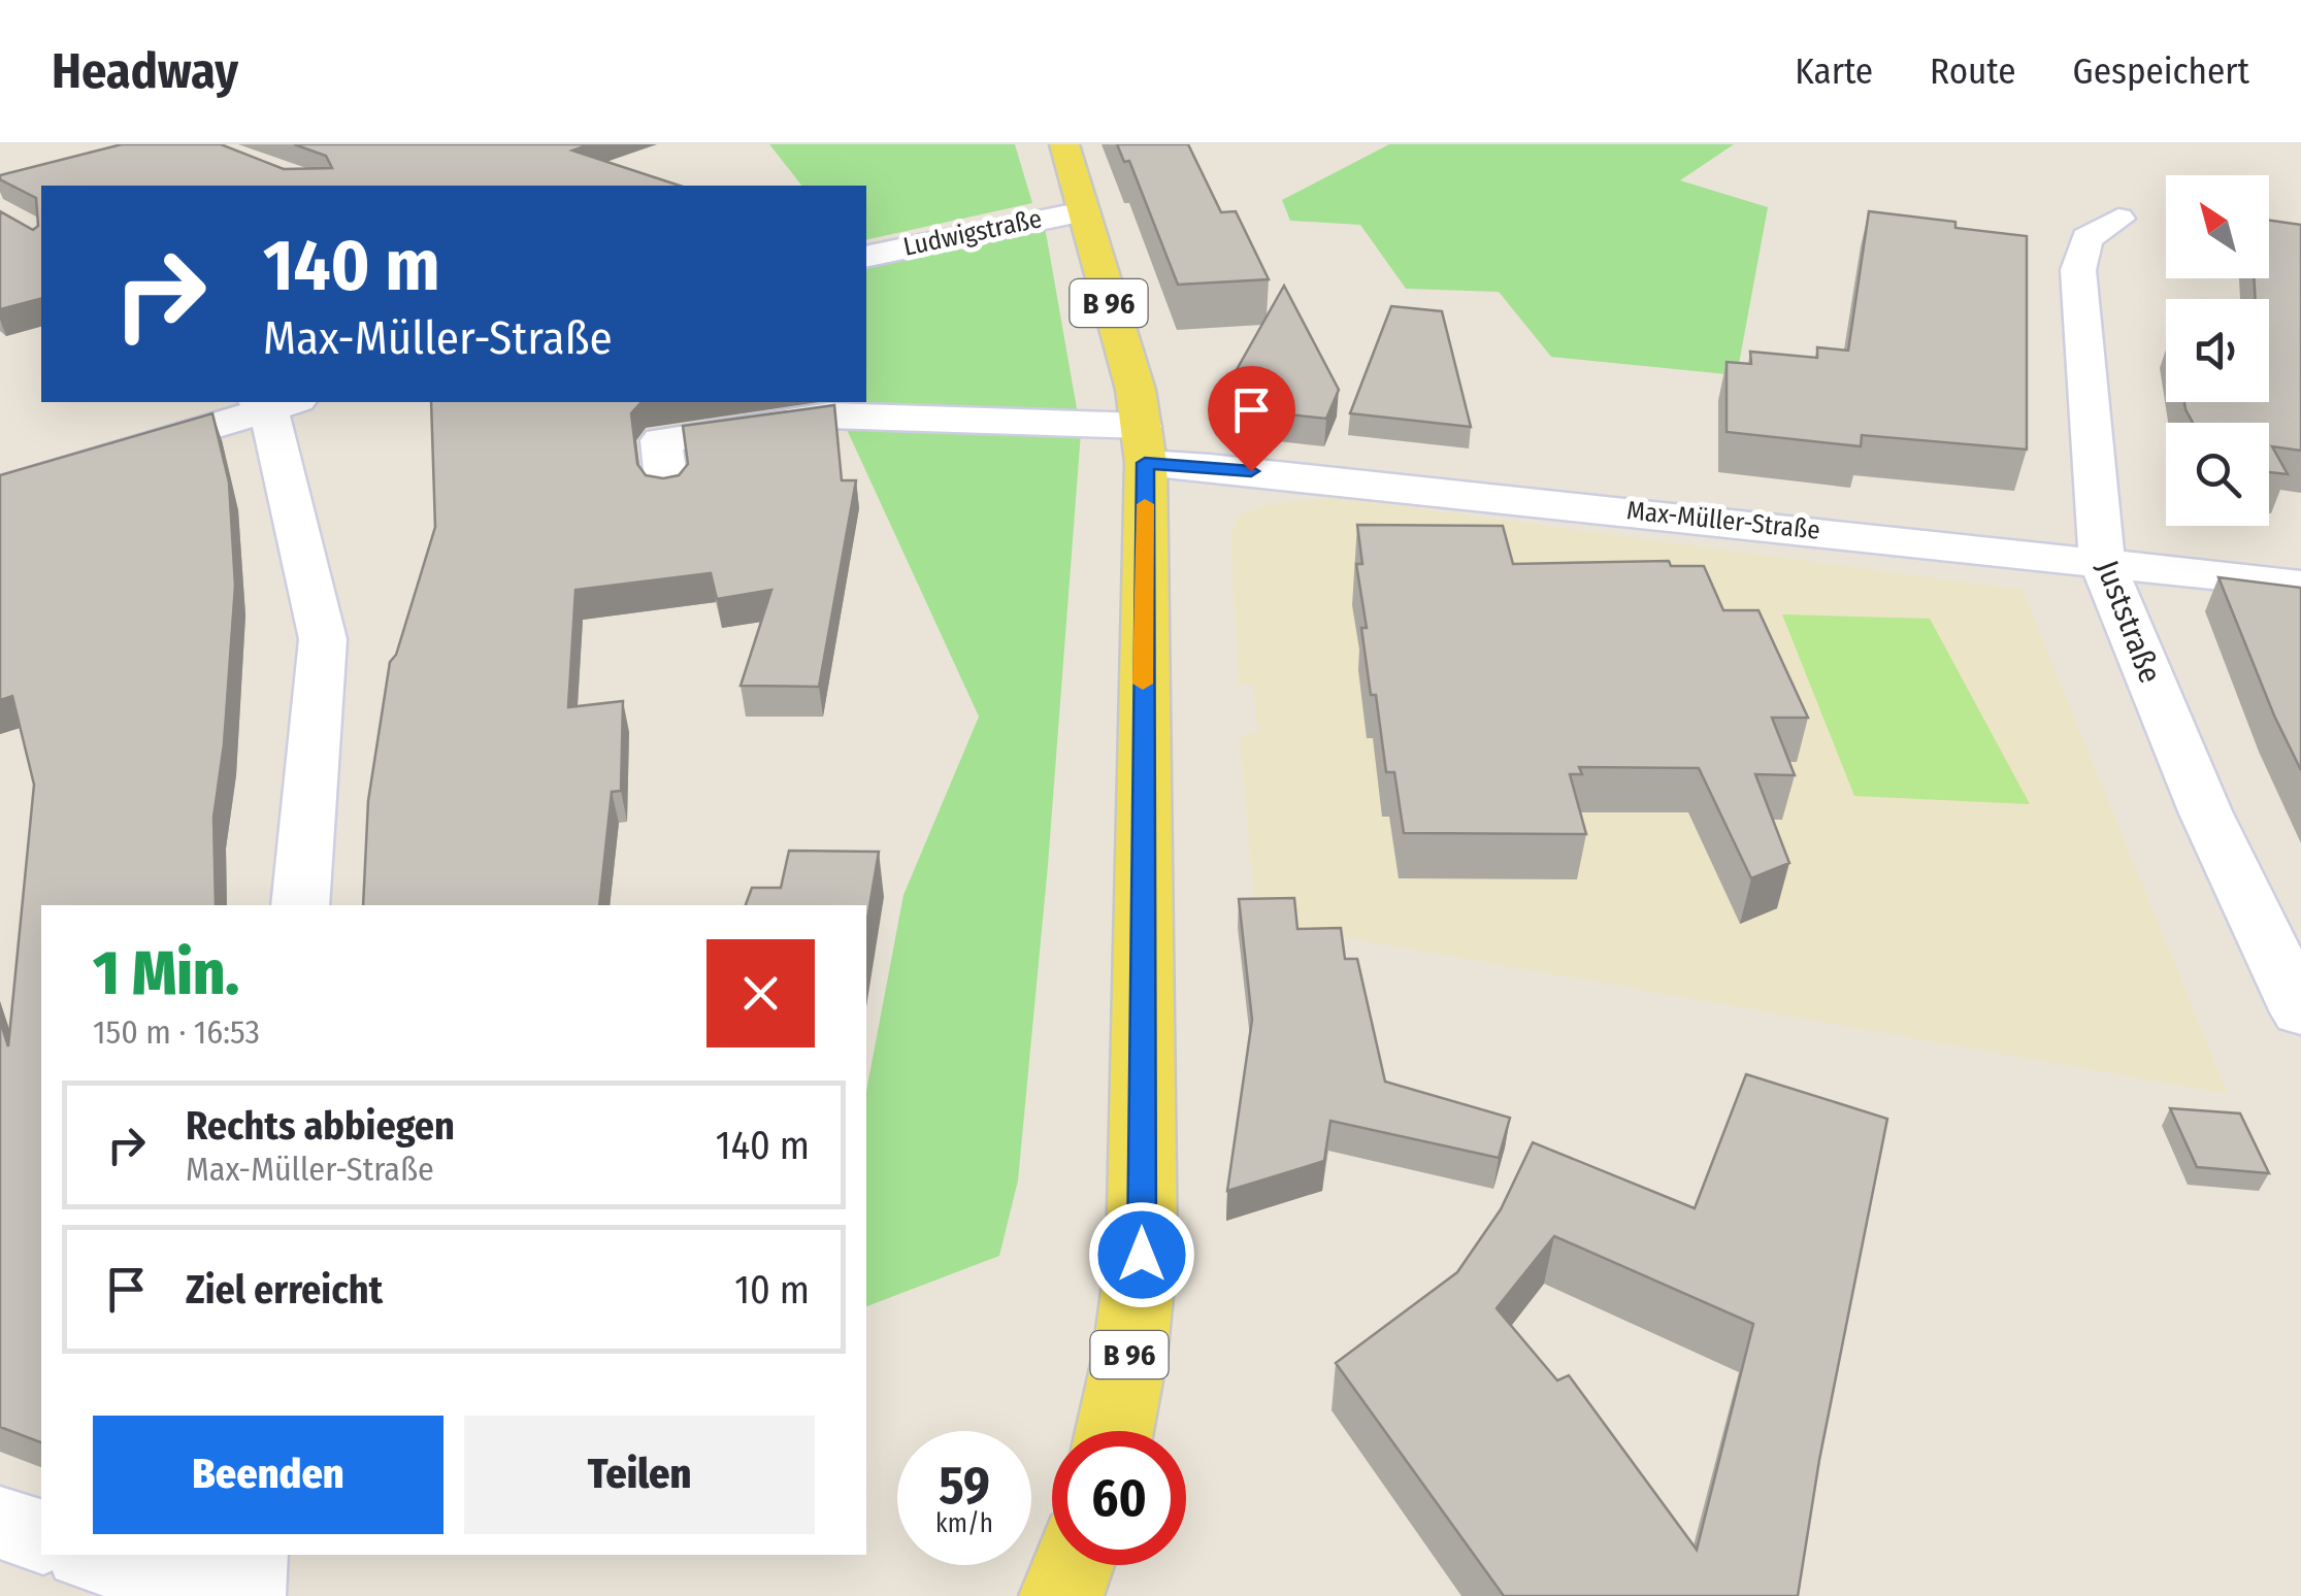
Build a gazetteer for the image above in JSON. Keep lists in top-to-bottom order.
{
  "streets": {
    "main road": ["B 96"],
    "street": ["Ludwigstraße", "Max-Müller-Straße", "Juststraße"]
  },
  "crossings": [
    ["Ludwigstraße", "B 96"],
    ["B 96", "Max-Müller-Straße"],
    ["Max-Müller-Straße", "Juststraße"]
  ],
  "north": "top left",
  "page": {
    "header": "Headway",
    "nav": ["Karte", "Route", "Gespeichert"],
    "turn": ["140 m", "Max-Müller-Straße"],
    "heading": ["1 Min.", "150 m · 16:53"],
    "list": [
      {
        "name": "Rechts abbiegen",
        "note": "Max-Müller-Straße",
        "value": "140 m"
      },
      {
        "name": "Ziel erreicht",
        "value": "10 m"
      }
    ],
    "buttons": ["Beenden", "Teilen"],
    "speed": "59 km/h",
    "limit": "60"
  }
}
